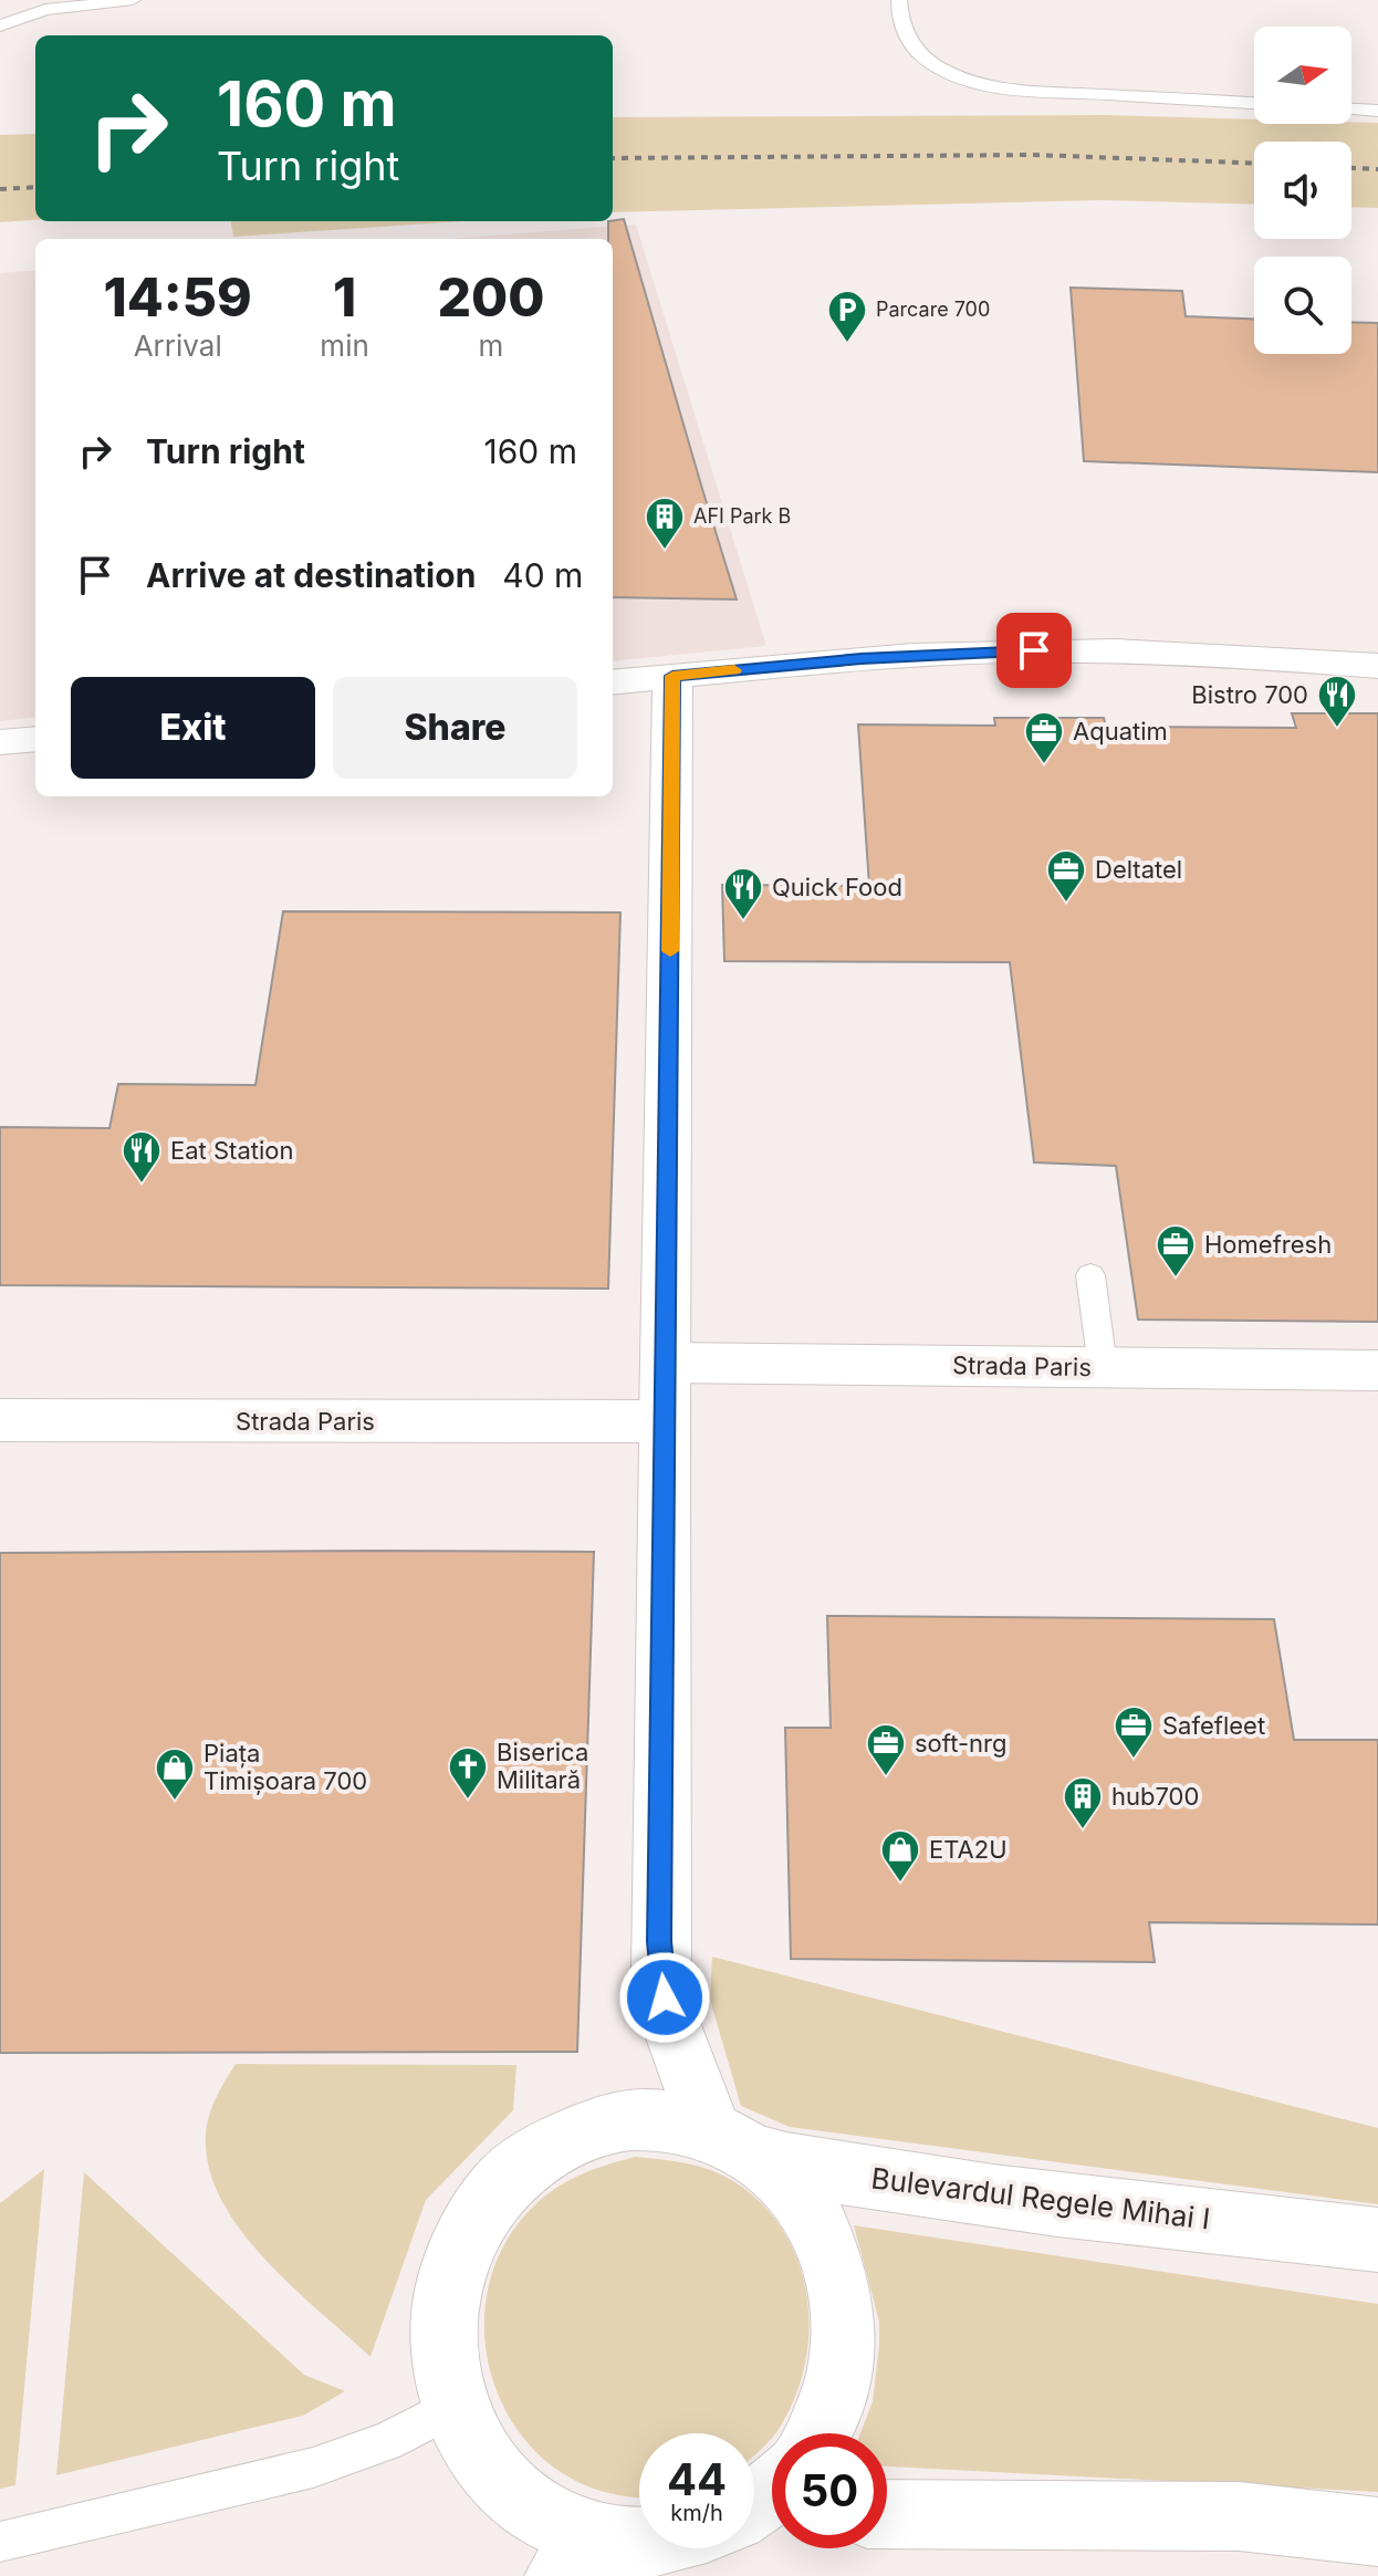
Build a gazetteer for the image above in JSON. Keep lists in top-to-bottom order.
{
  "streets": {
    "main road": ["Strada Paris", "Bulevardul Regele Mihai I"]
  },
  "places": {
    "parking": ["Parcare 700"],
    "building": ["AFI Park B", "hub700"],
    "restaurant": ["Bistro 700", "Quick Food", "Eat Station"],
    "office": [
      "Aquatim",
      "Deltatel",
      "Homefresh",
      "Safefleet",
      "soft-nrg"
    ],
    "church": ["Biserica Militară"],
    "shop": ["Piața Timișoara 700", "ETA2U"]
  },
  "north": "right",
  "page": {
    "turn": ["160 m", "Turn right"],
    "eta": [
      "14:59",
      "Arrival",
      "1",
      "min",
      "200",
      "m"
    ],
    "list": [
      {
        "name": "Turn right",
        "value": "160 m"
      },
      {
        "name": "Arrive at destination",
        "value": "40 m"
      }
    ],
    "buttons": ["Exit", "Share"],
    "speed": "44 km/h",
    "limit": "50"
  }
}
